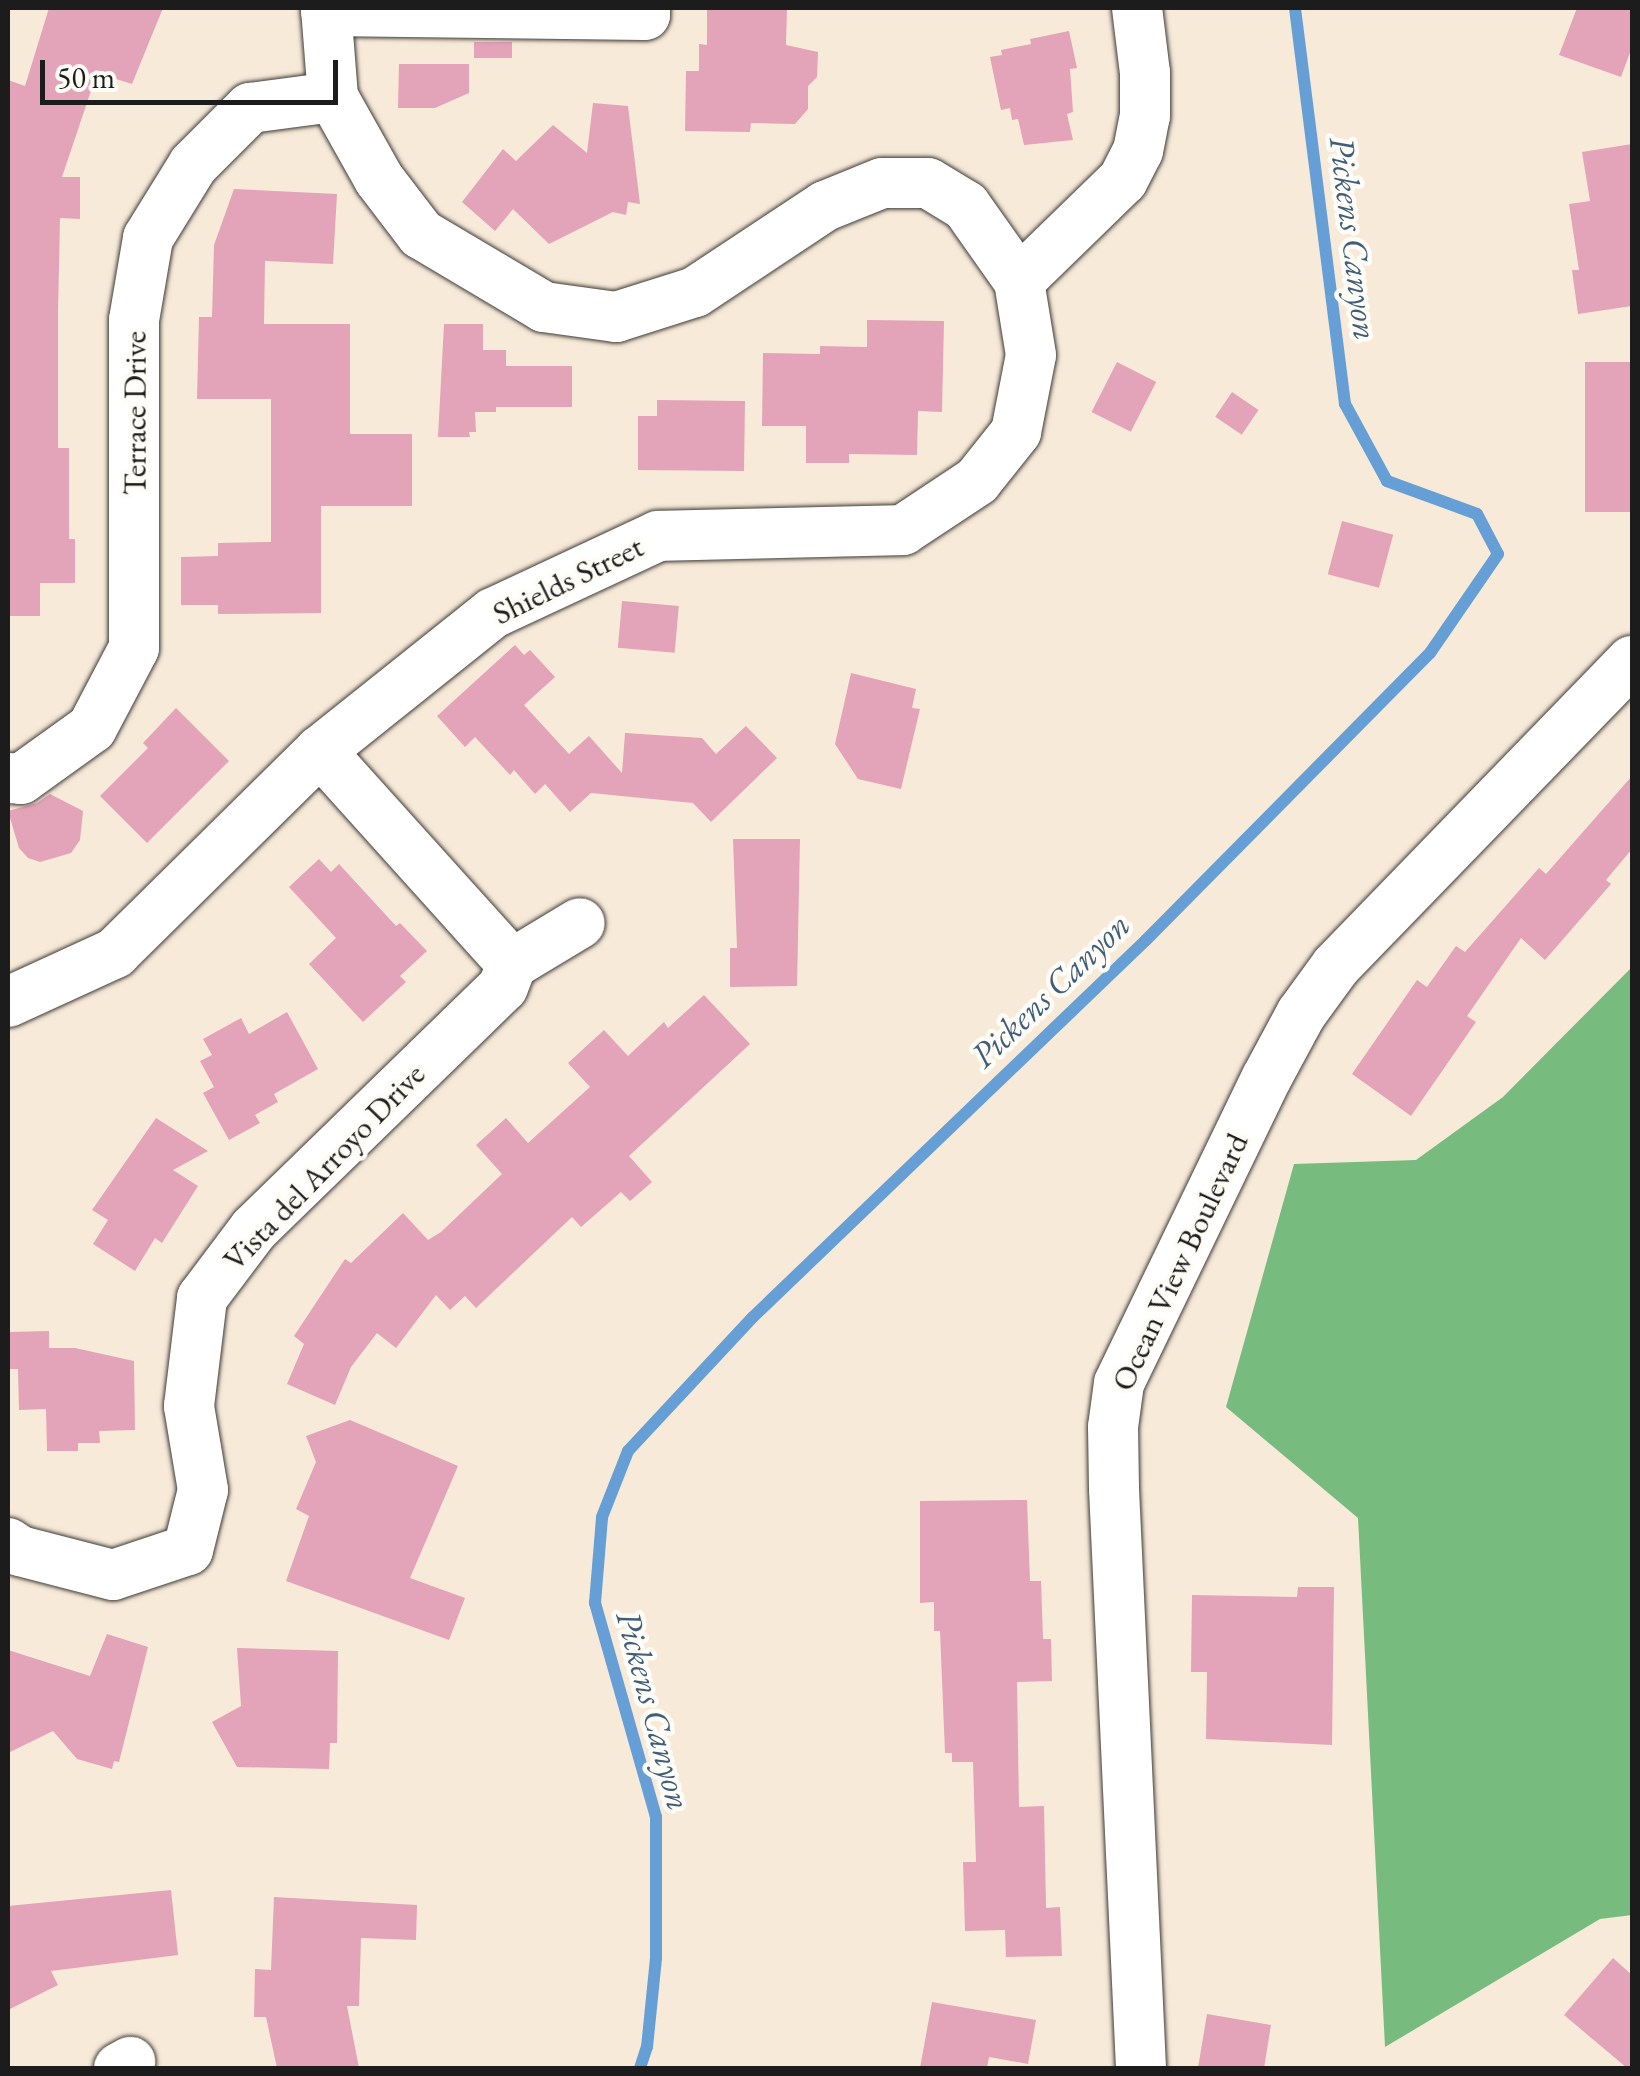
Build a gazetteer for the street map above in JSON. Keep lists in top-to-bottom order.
{
  "streets": {
    "street": [
      "Terrace Drive",
      "Shields Street",
      "Vista del Arroyo Drive",
      "Ocean View Boulevard"
    ]
  },
  "water": ["Pickens Canyon"],
  "scale_bar": "50 m"
}
